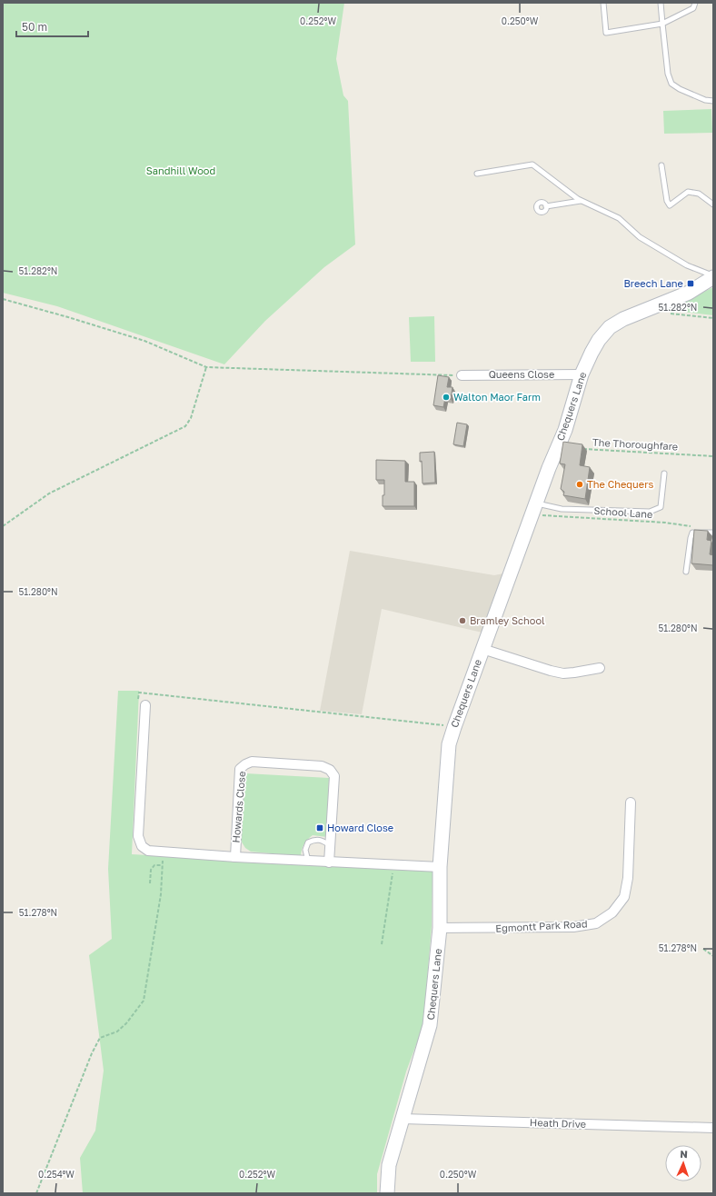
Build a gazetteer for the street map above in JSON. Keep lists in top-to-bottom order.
{
  "streets": {
    "main road": ["Chequers Lane"],
    "street": [
      "Queens Close",
      "Howards Close",
      "Egmontt Park Road",
      "Heath Drive"
    ],
    "path": ["The Thoroughfare", "School Lane"]
  },
  "crossings": [
    ["Queens Close", "Chequers Lane"],
    ["Chequers Lane", "School Lane"],
    ["Chequers Lane", "Howards Close"],
    ["Chequers Lane", "Egmontt Park Road"],
    ["Chequers Lane", "Heath Drive"]
  ],
  "parks": ["Sandhill Wood"],
  "places": {
    "transit": ["Breech Lane", "Howard Close"],
    "other": ["Walton Maor Farm", "The Chequers", "Bramley School"]
  },
  "scale_bar": "50 m",
  "north": "top",
  "coordinates": [
    "0.252°W",
    "0.250°W",
    "51.282°N",
    "51.280°N",
    "51.278°N",
    "0.254°W"
  ]
}
